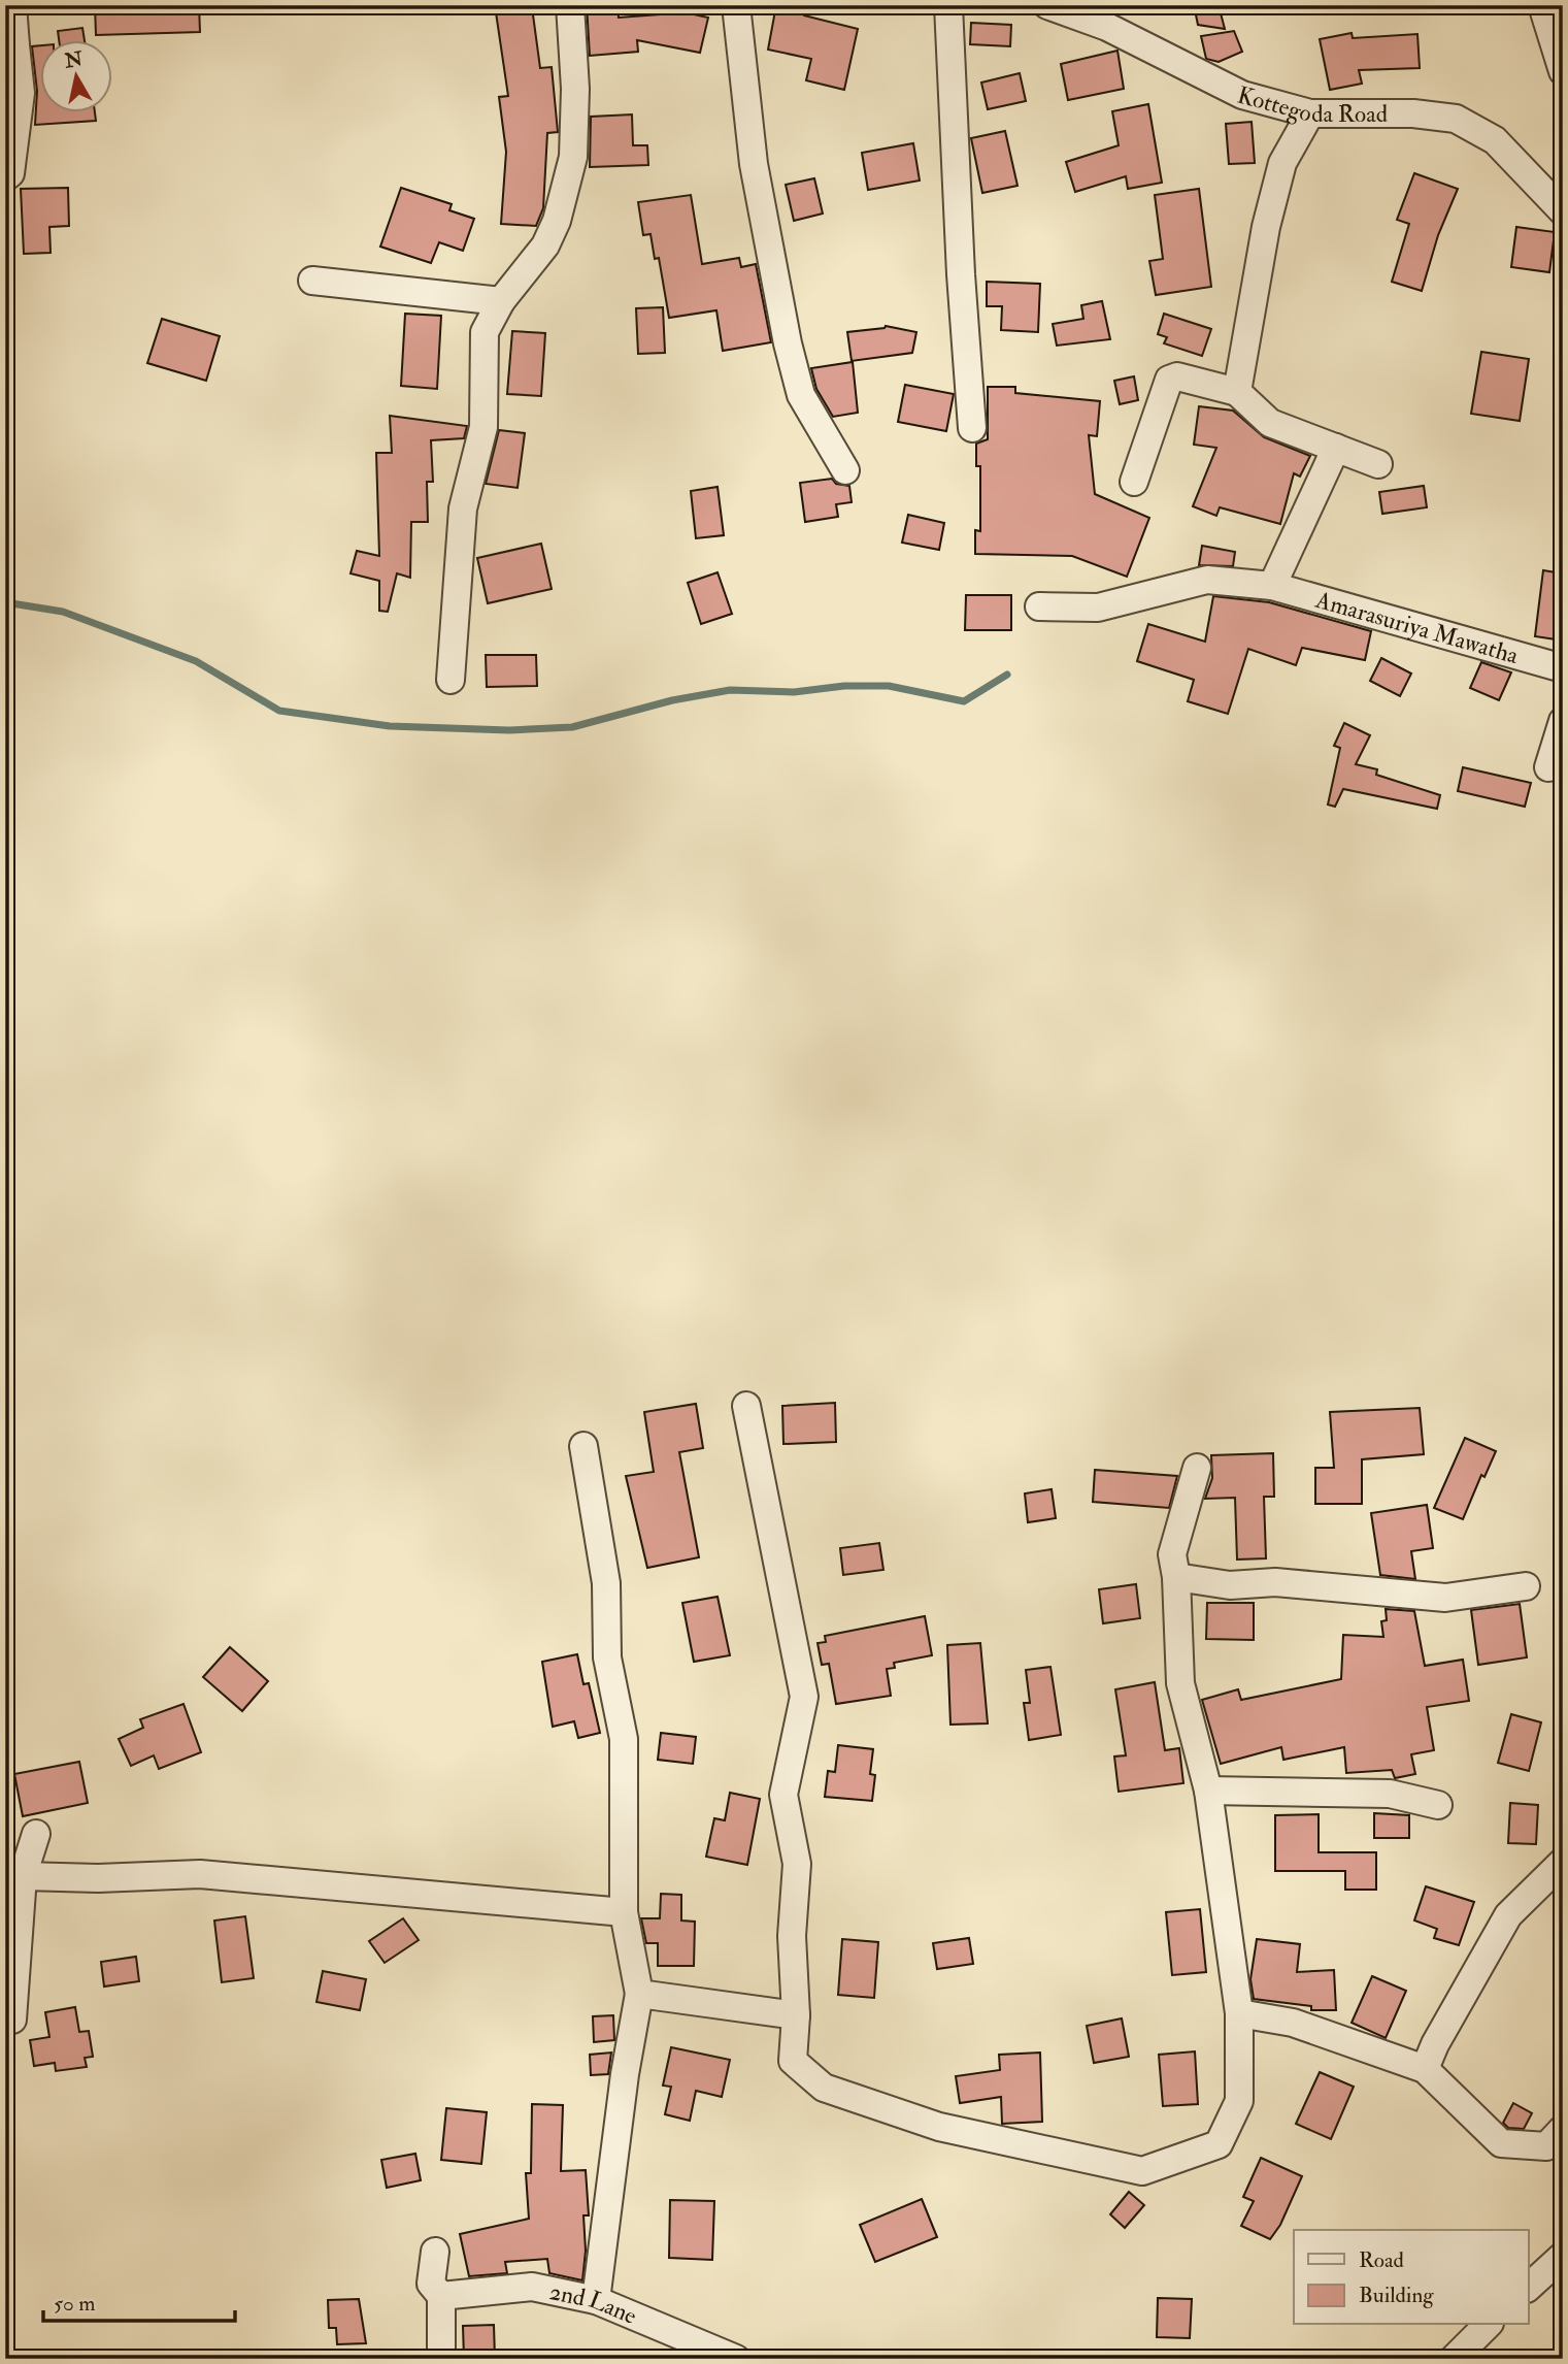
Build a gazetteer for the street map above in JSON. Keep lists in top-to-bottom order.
{
  "streets": {
    "street": ["Kottegoda Road", "Amarasuriya Mawatha", "2nd Lane"]
  },
  "legend": ["Road", "Building"],
  "scale_bar": "50 m",
  "north": "top"
}
